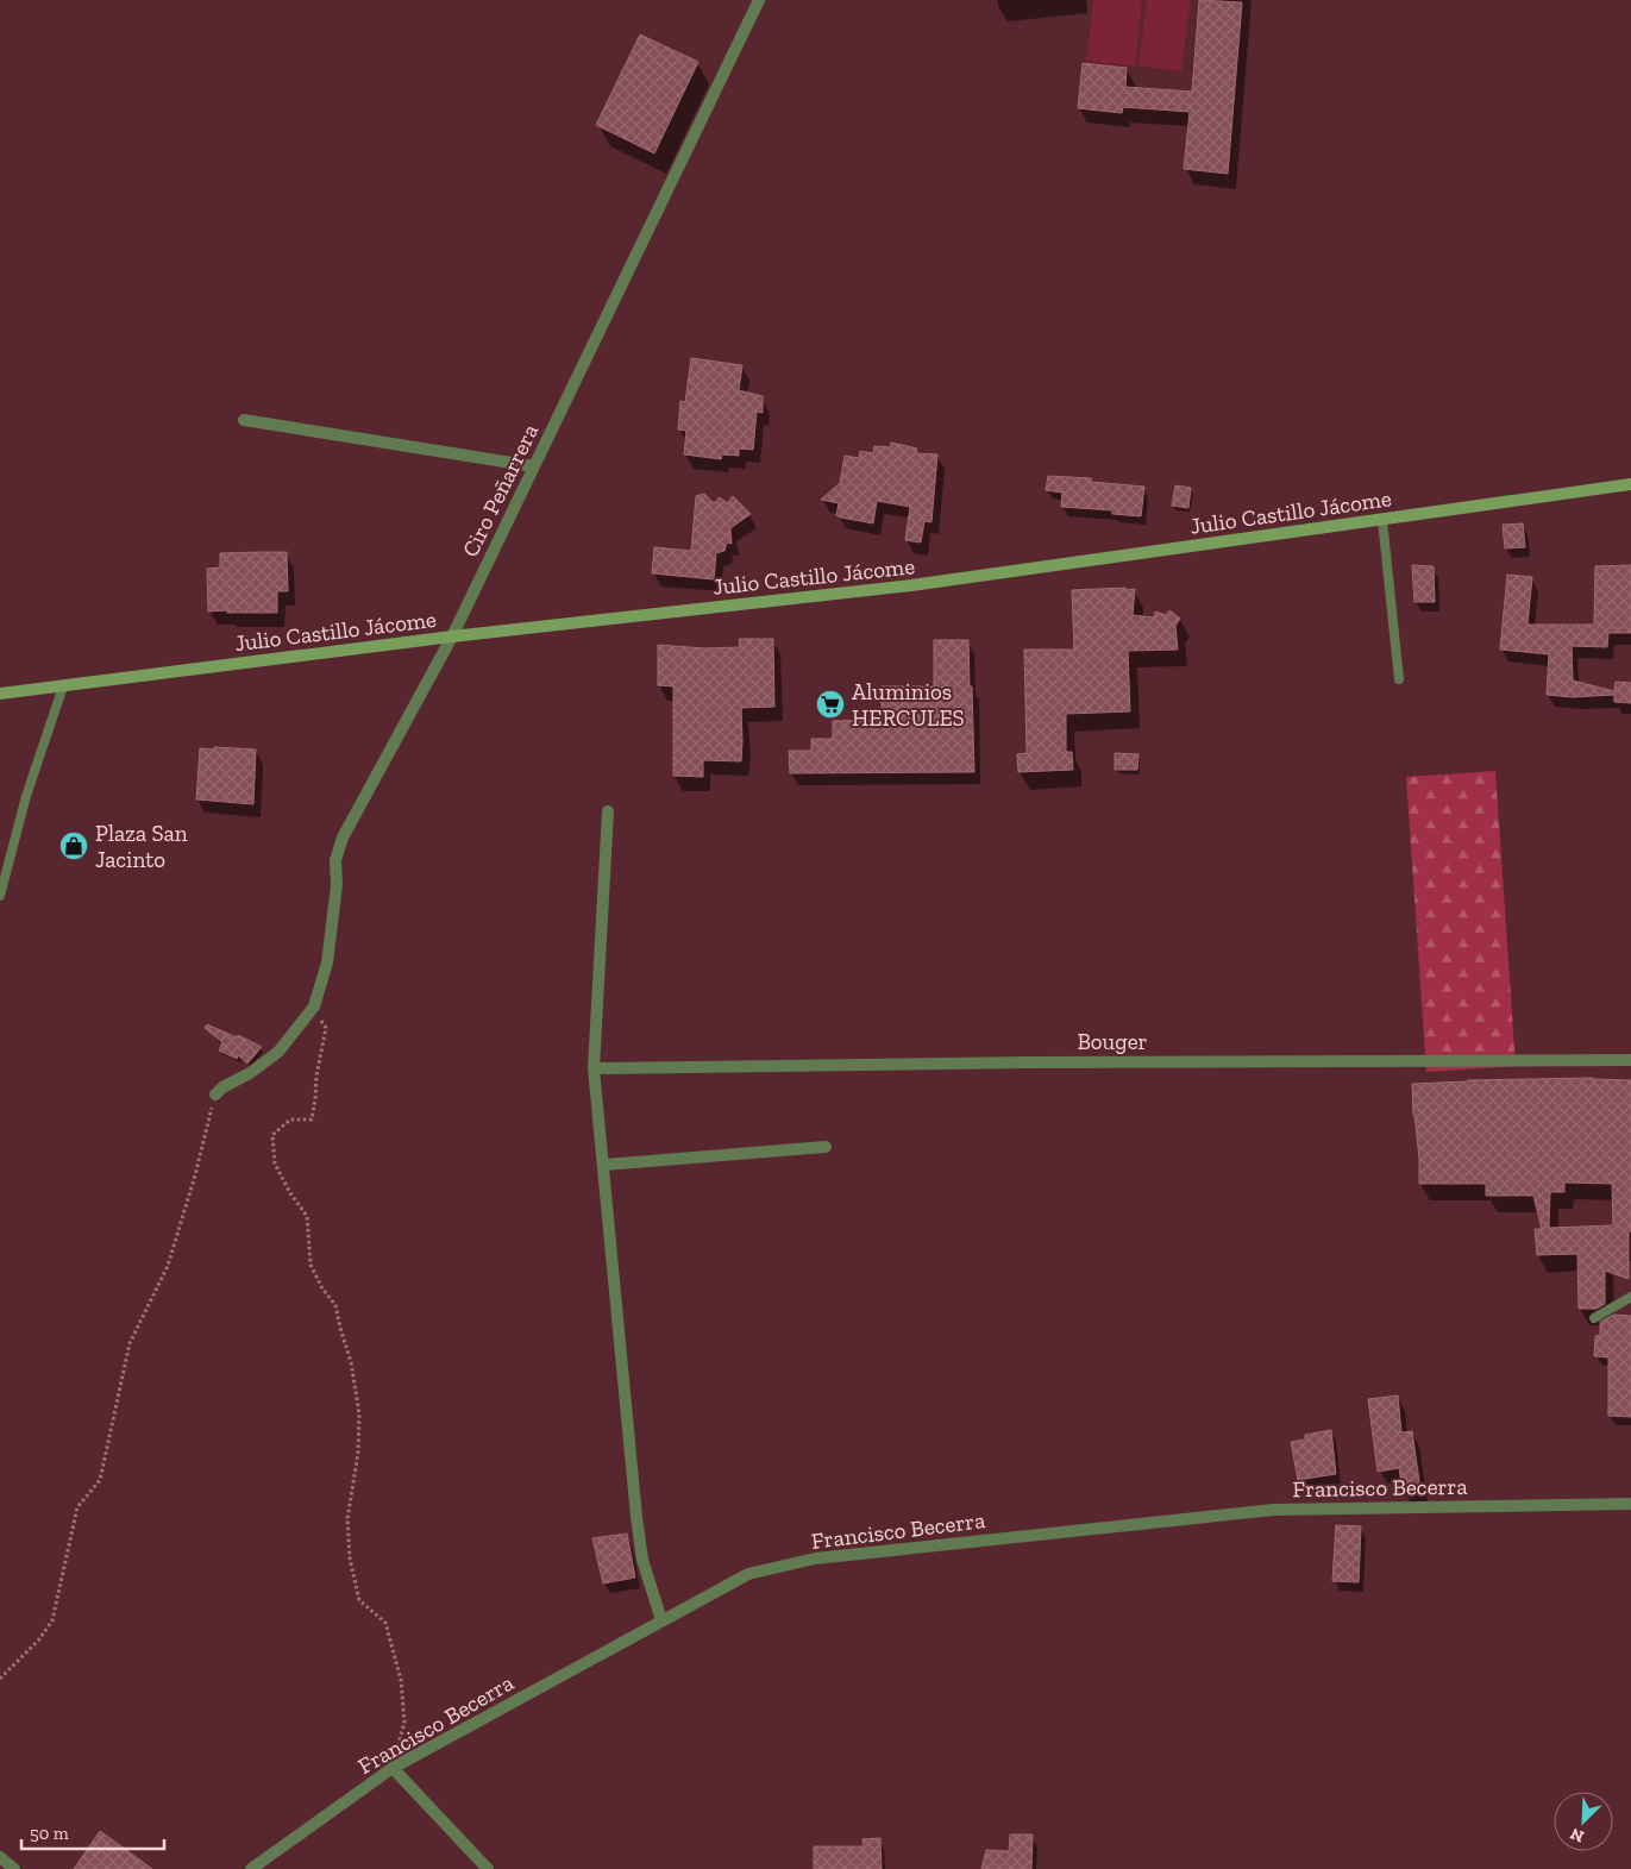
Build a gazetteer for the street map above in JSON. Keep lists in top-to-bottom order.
{
  "streets": {
    "main road": ["Julio Castillo Jácome"],
    "street": ["Ciro Peñarrera", "Bouger", "Francisco Becerra"]
  },
  "crossings": [
    ["Ciro Peñarrera", "Julio Castillo Jácome"]
  ],
  "places": {
    "supermarket": ["Aluminios HERCULES"],
    "shop": ["Plaza San Jacinto"]
  },
  "scale_bar": "50 m",
  "north": "bottom left"
}
